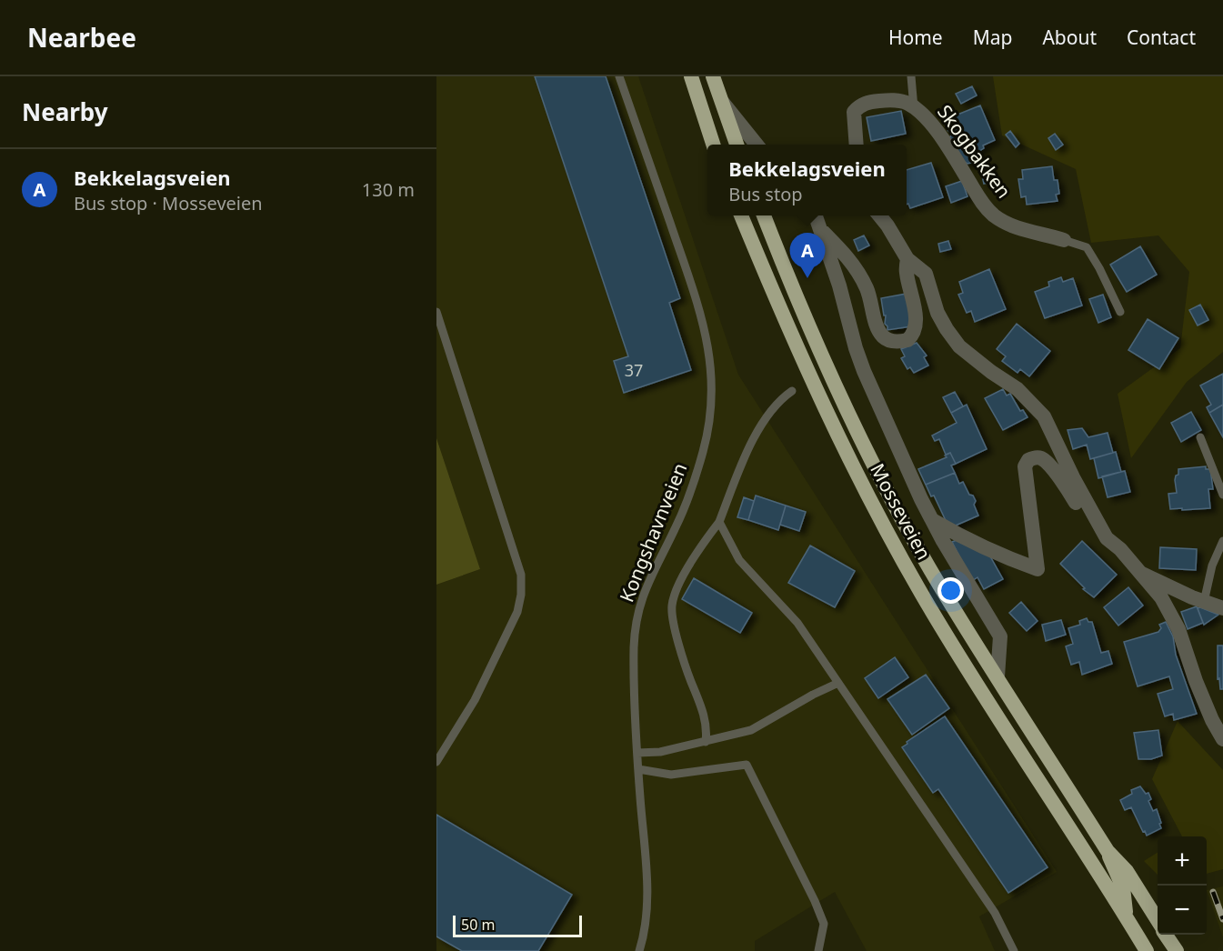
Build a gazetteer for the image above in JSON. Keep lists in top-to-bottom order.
{
  "streets": {
    "highway": ["Mosseveien"],
    "street": ["Skogbakken"],
    "lane": ["Kongshavnveien"]
  },
  "house_numbers": ["37"],
  "scale_bar": "50 m",
  "page": {
    "header": "Nearbee",
    "nav": [
      "Home",
      "Map",
      "About",
      "Contact"
    ],
    "heading": "Nearby",
    "popup": ["Bekkelagsveien", "Bus stop"],
    "list": [
      {
        "mark": "A",
        "name": "Bekkelagsveien",
        "note": "Bus stop · Mosseveien",
        "value": "130 m"
      }
    ],
    "pins": "A",
    "map_buttons": ["+", "−"],
    "scale": "50 m"
  }
}
